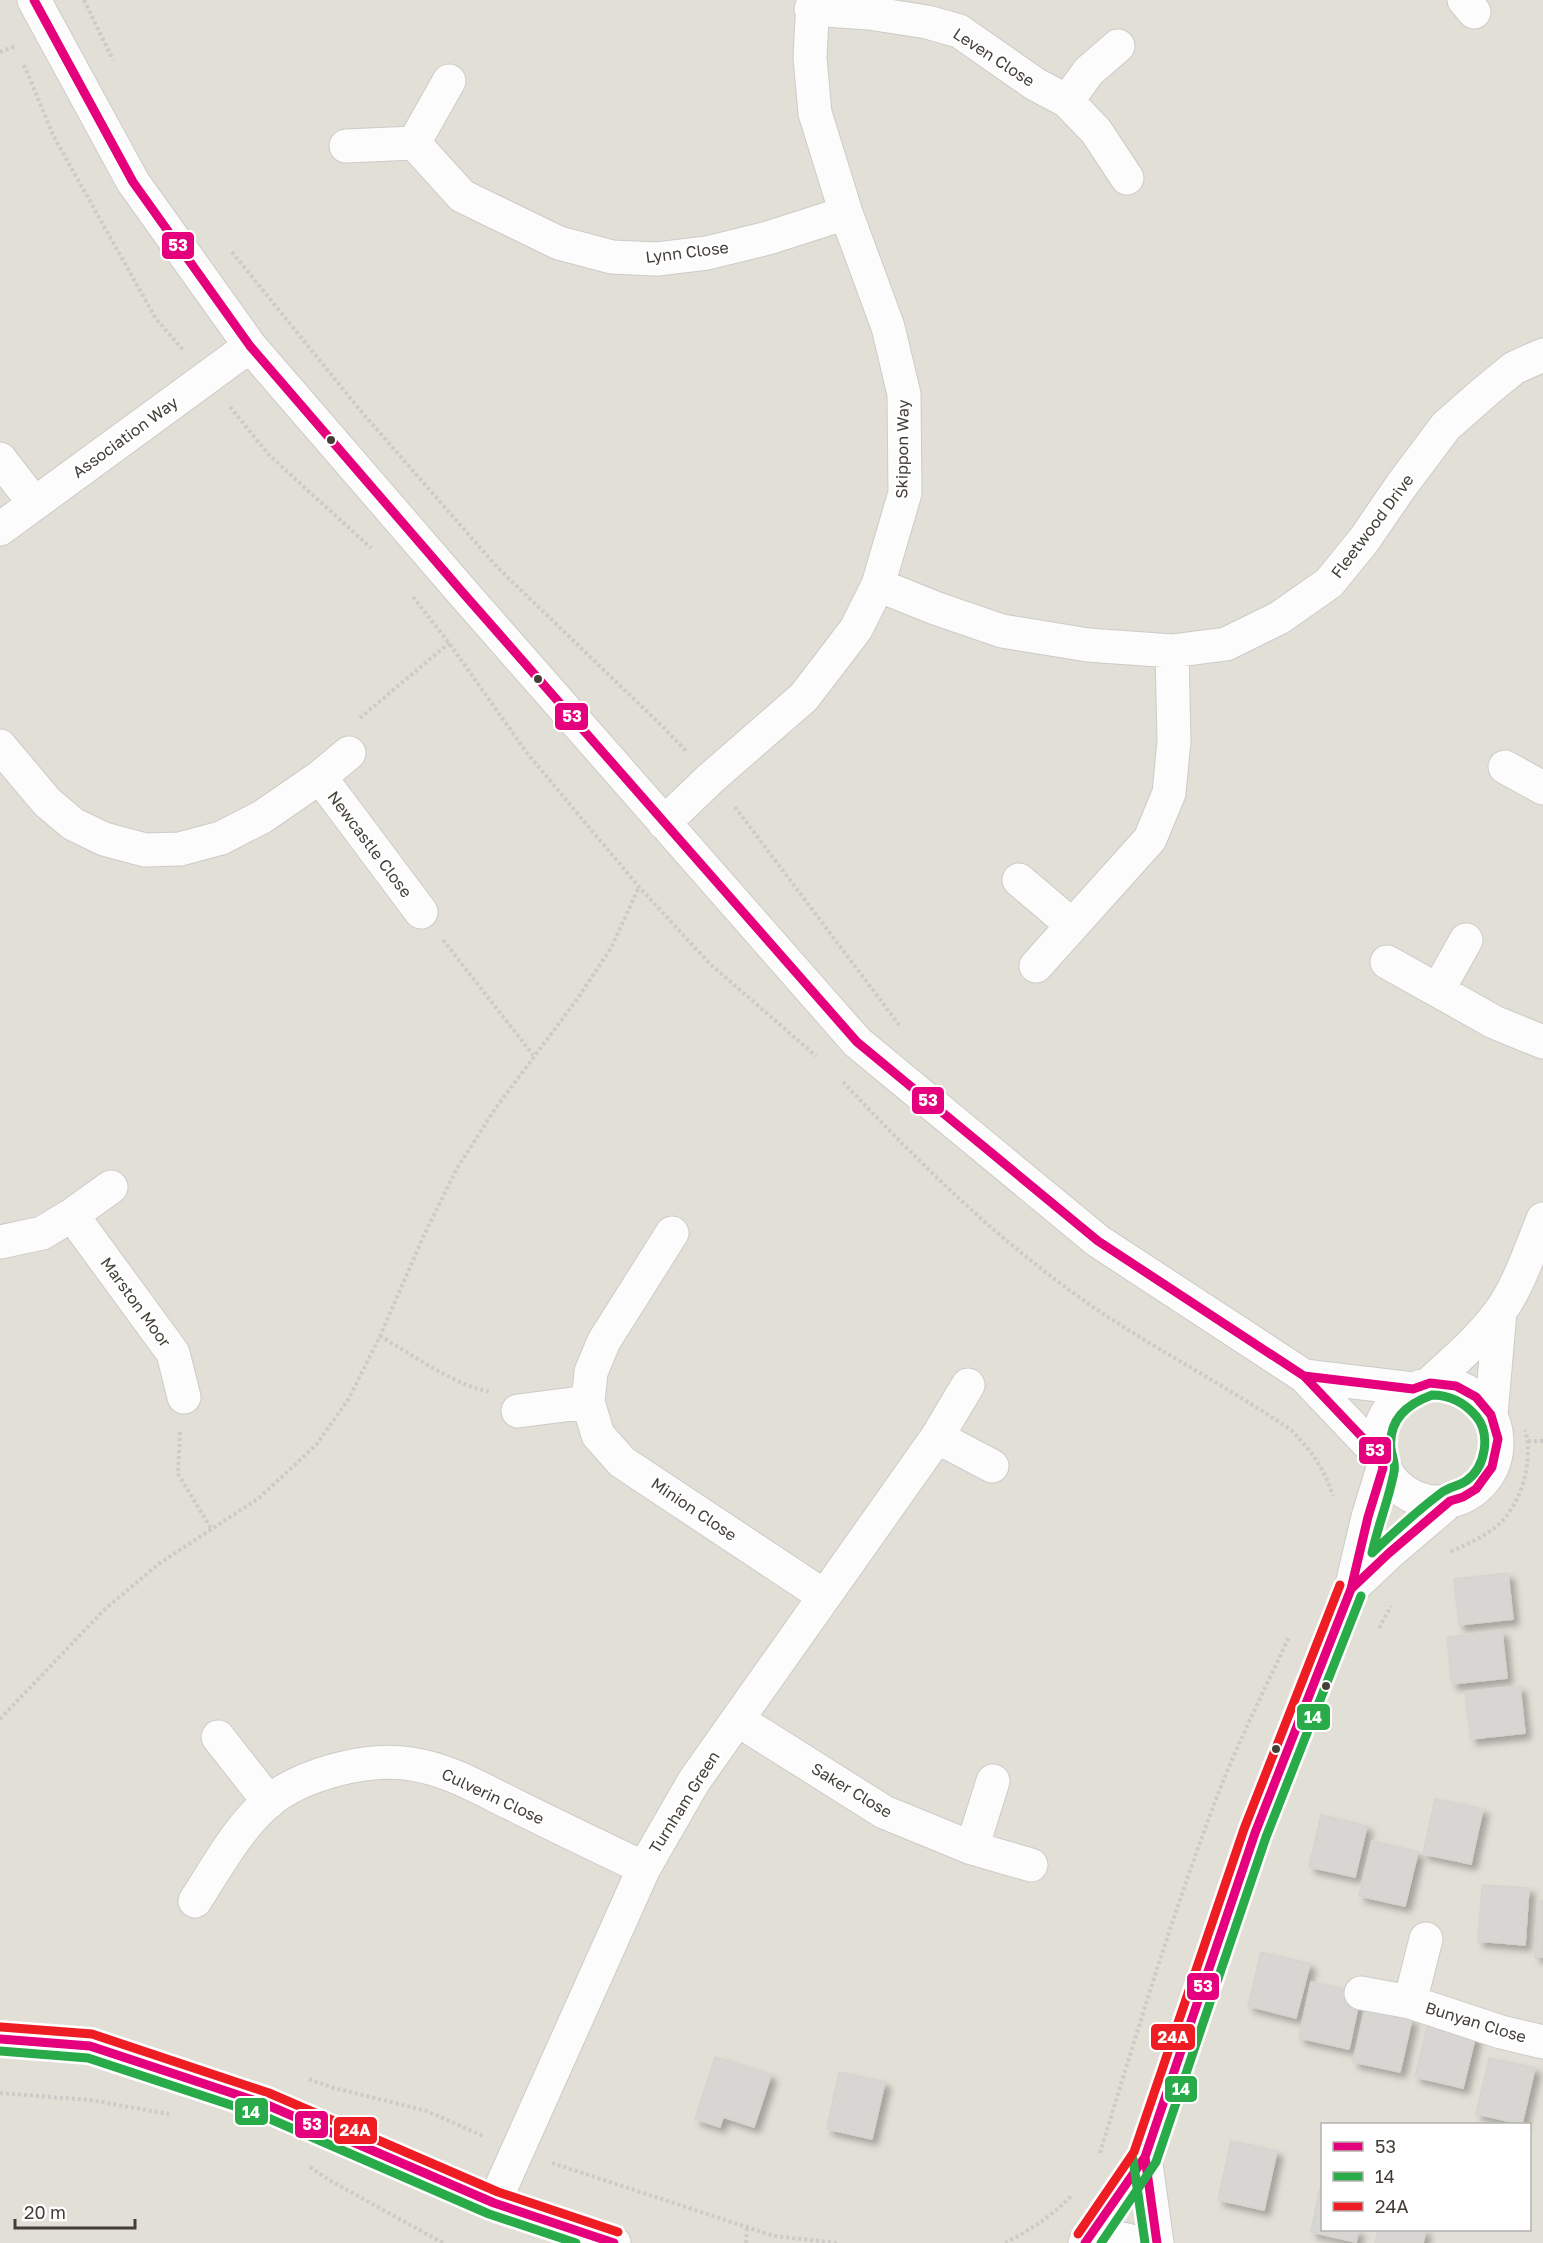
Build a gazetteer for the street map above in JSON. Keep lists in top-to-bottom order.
{
  "streets": {
    "street": [
      "Leven Close",
      "Lynn Close",
      "Association Way",
      "Skippon Way",
      "Fleetwood Drive",
      "Newcastle Close",
      "Marston Moor",
      "Minion Close",
      "Saker Close",
      "Culverin Close",
      "Turnham Green",
      "Bunyan Close"
    ]
  },
  "crossings": [
    ["Leven Close", "Skippon Way"],
    ["Lynn Close", "Skippon Way"],
    ["Skippon Way", "Fleetwood Drive"],
    ["Minion Close", "Turnham Green"],
    ["Saker Close", "Turnham Green"],
    ["Culverin Close", "Turnham Green"]
  ],
  "lines": ["transit line 53", "transit line 14", "transit line 24A"],
  "legend": ["53", "14", "24A"],
  "scale_bar": "20 m"
}
